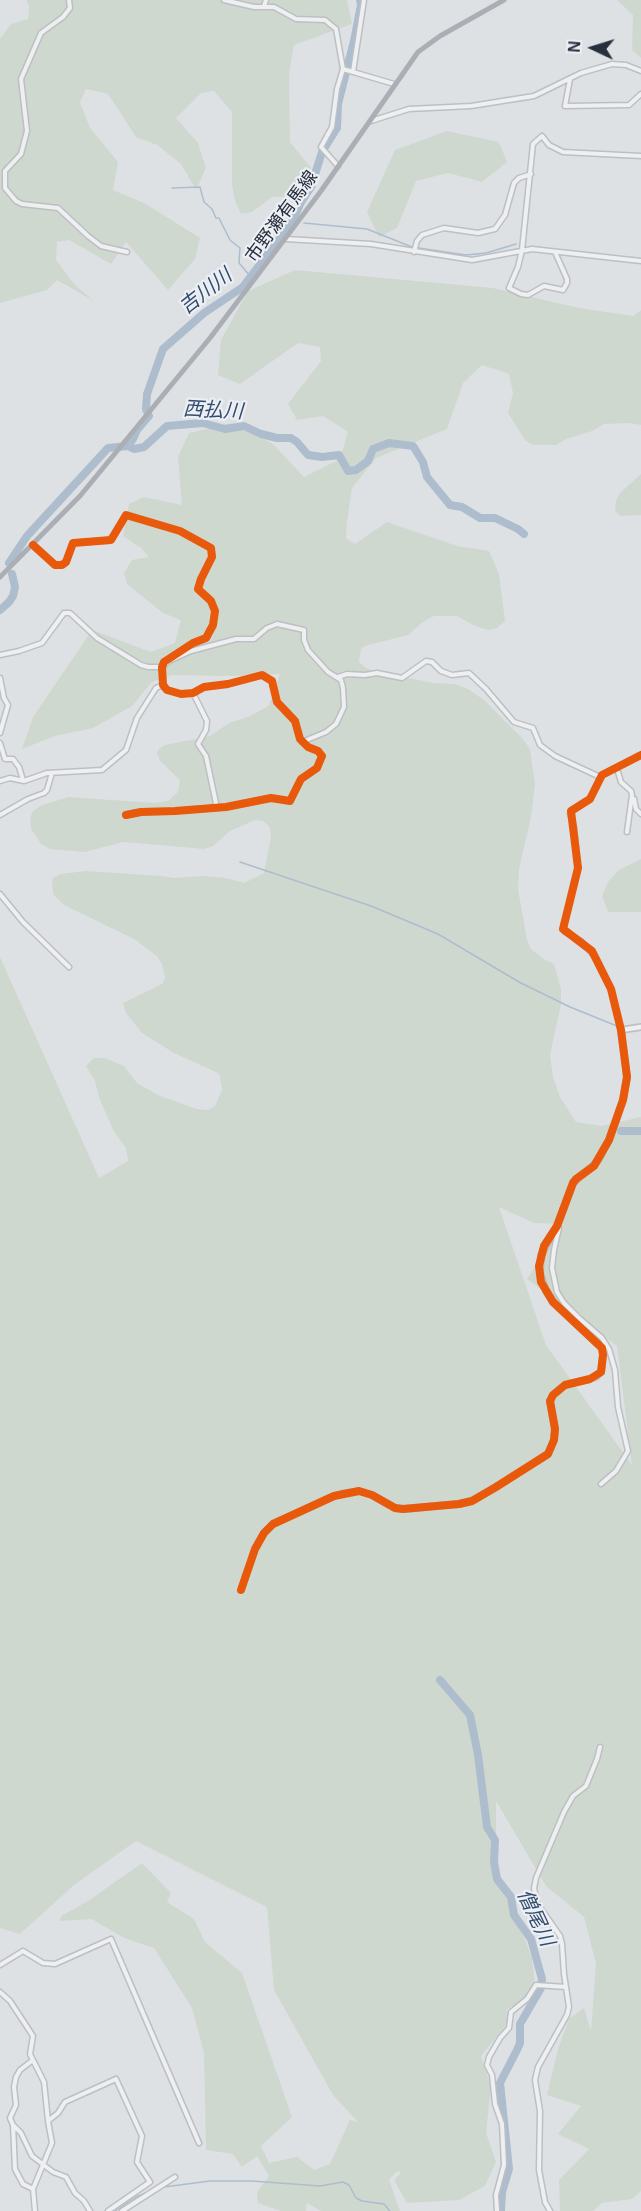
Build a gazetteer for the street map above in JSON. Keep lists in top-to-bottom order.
{
  "streets": {
    "main road": ["市野瀬有馬線"]
  },
  "water": ["吉川川", "西払川", "僧尾川"],
  "north": "left"
}
